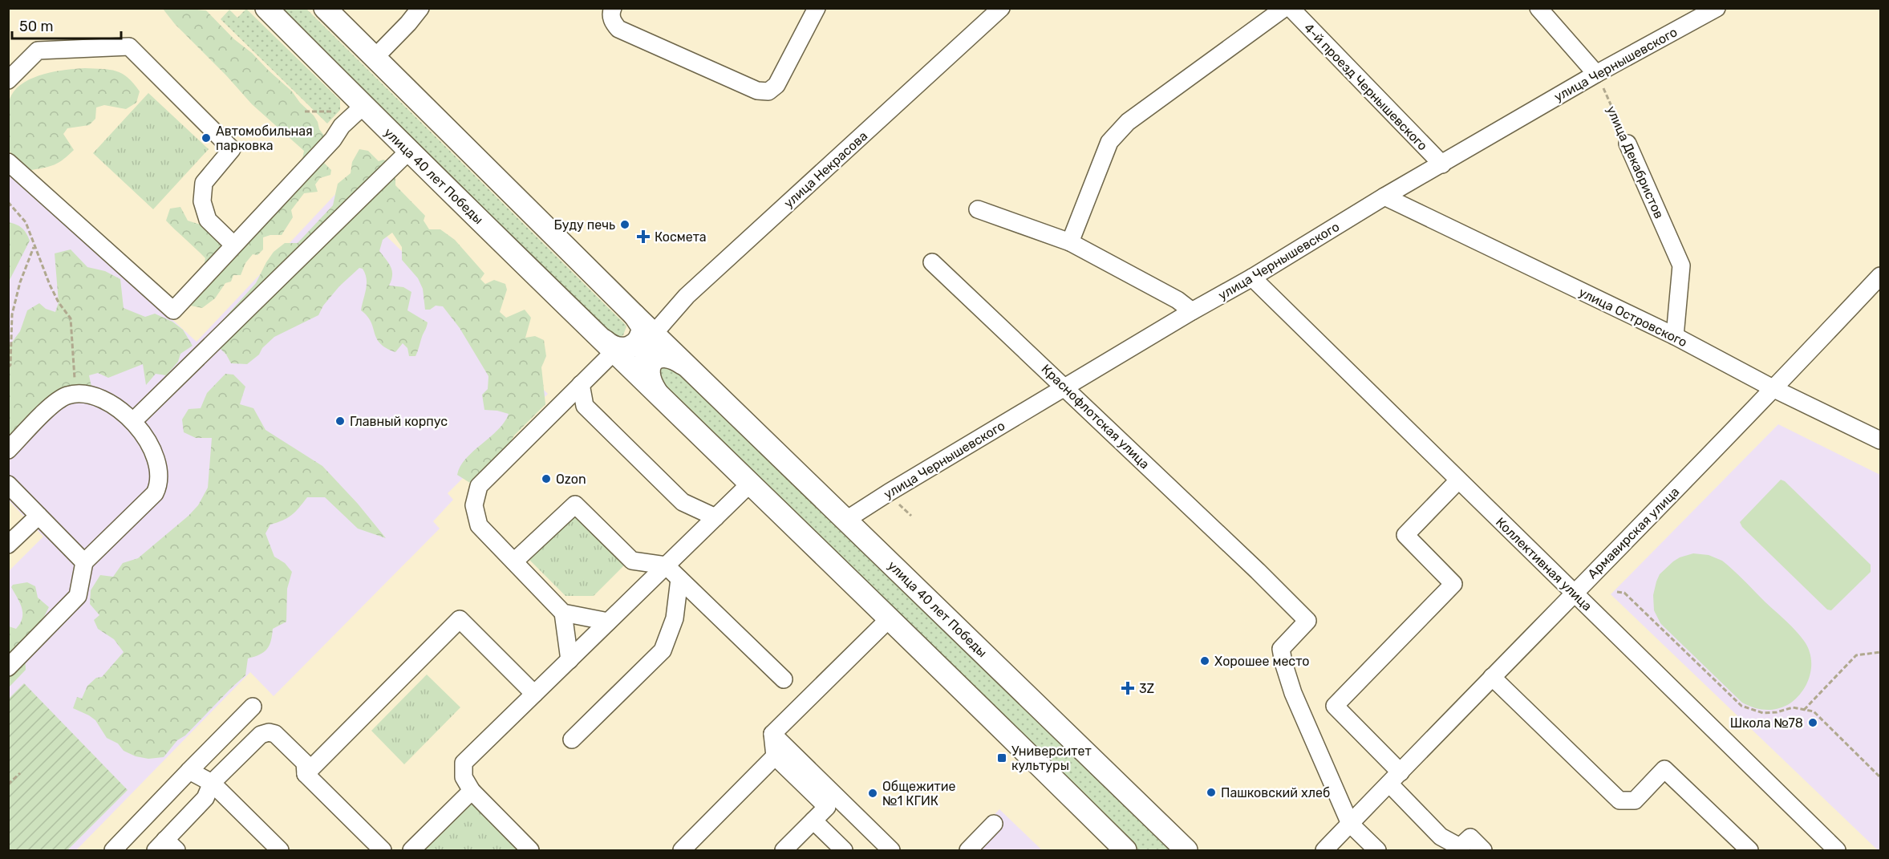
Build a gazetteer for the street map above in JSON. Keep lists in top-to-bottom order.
{
  "streets": {
    "main road": ["улица 40 лет Победы"],
    "street": [
      "улица Чернышевского",
      "4-й проезд Чернышевского",
      "улица Декабристов",
      "улица Некрасова",
      "улица Островского",
      "Краснофлотская улица",
      "Армавирская улица",
      "Коллективная улица"
    ]
  },
  "crossings": [
    ["улица Чернышевского", "4-й проезд Чернышевского"],
    ["улица Чернышевского", "улица Декабристов"],
    ["улица Чернышевского", "улица 40 лет Победы"],
    ["улица Чернышевского", "улица Островского"],
    ["улица Чернышевского", "Краснофлотская улица"],
    ["улица Чернышевского", "Коллективная улица"],
    ["улица Декабристов", "улица Островского"],
    ["улица Некрасова", "улица 40 лет Победы"],
    ["улица Островского", "Армавирская улица"],
    ["Краснофлотская улица", "Армавирская улица"],
    ["Армавирская улица", "Коллективная улица"]
  ],
  "places": {
    "other": [
      "Автомобильная парковка",
      "Буду печь",
      "Главный корпус",
      "Ozon",
      "Хорошее место",
      "Школа №78",
      "Пашковский хлеб",
      "Общежитие №1 КГИК"
    ],
    "health": ["Космета", "3Z"],
    "transit": ["Университет культуры"]
  },
  "scale_bar": "50 m"
}
